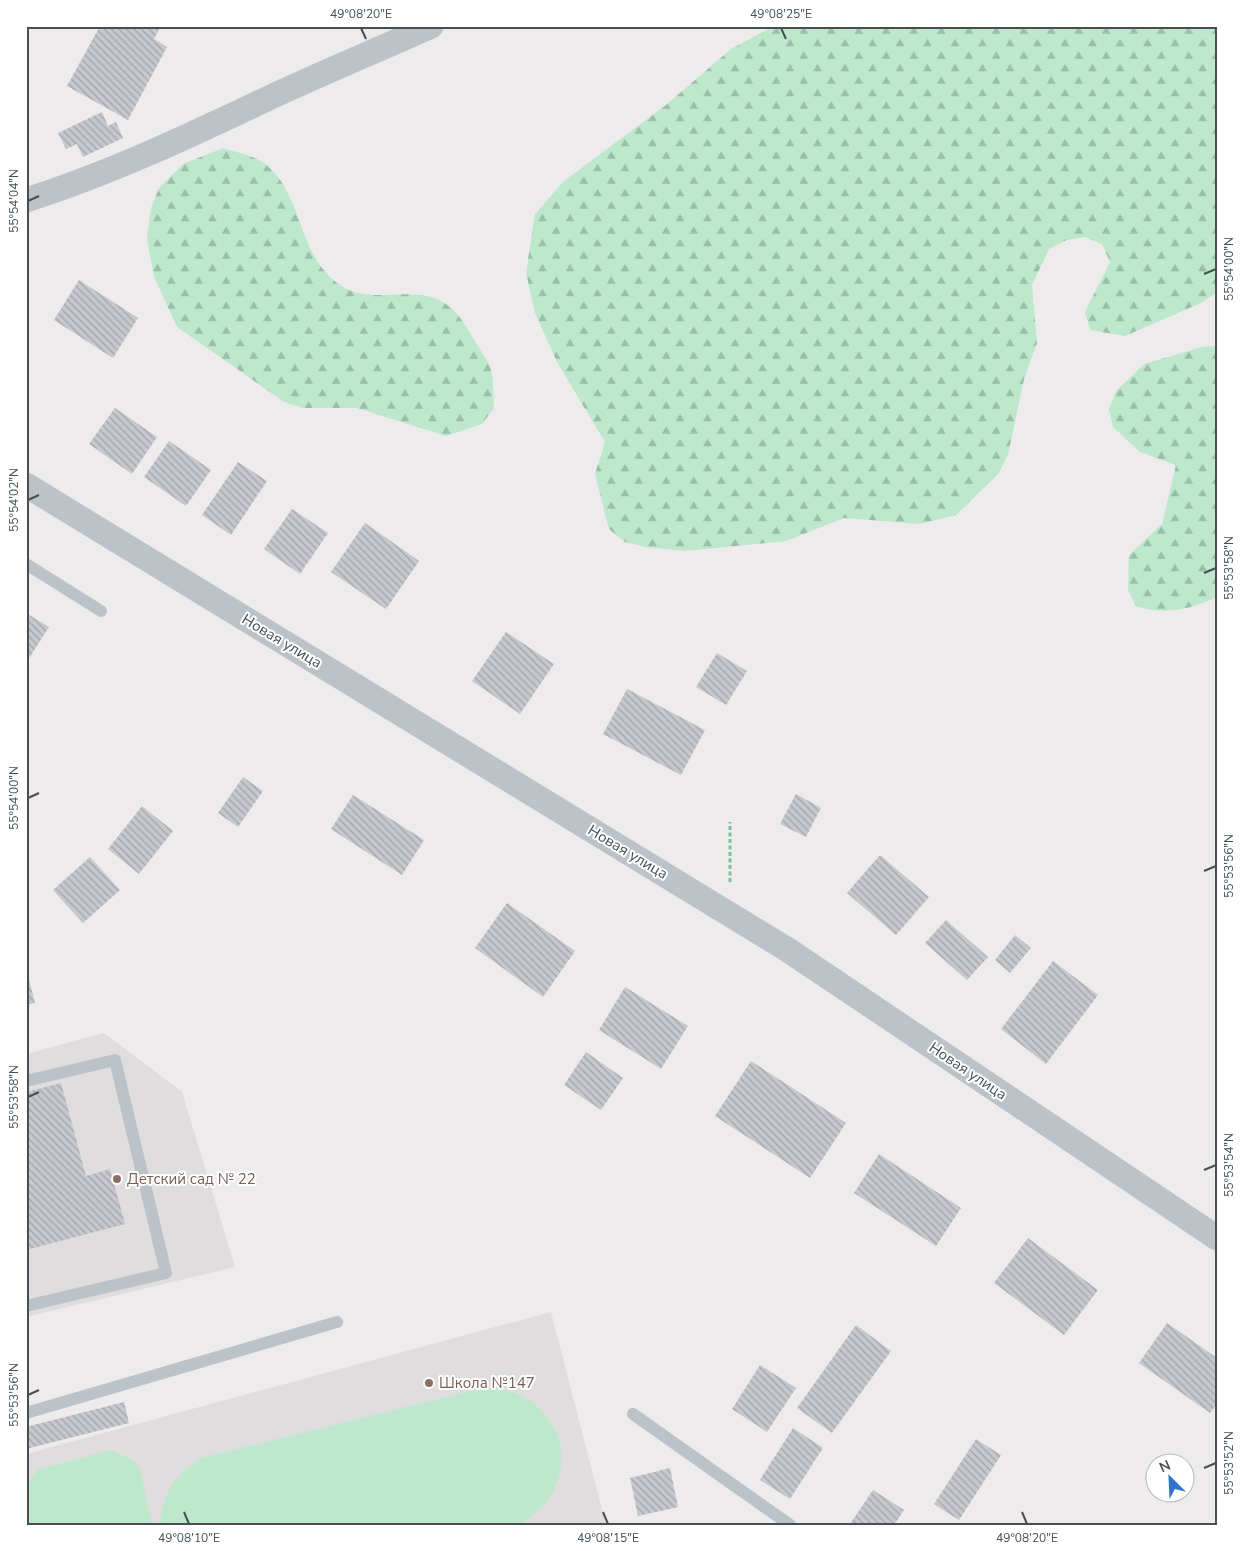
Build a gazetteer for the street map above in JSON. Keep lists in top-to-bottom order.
{
  "streets": {
    "street": ["Новая улица"]
  },
  "places": ["Детский сад № 22", "Школа №147"],
  "north": "top left",
  "coordinates": [
    "49°08'20\"E",
    "49°08'25\"E",
    "55°54'04\"N",
    "55°54'00\"N",
    "55°54'02\"N",
    "55°53'58\"N",
    "55°53'56\"N",
    "55°53'54\"N",
    "55°53'52\"N",
    "49°08'10\"E",
    "49°08'15\"E"
  ]
}
